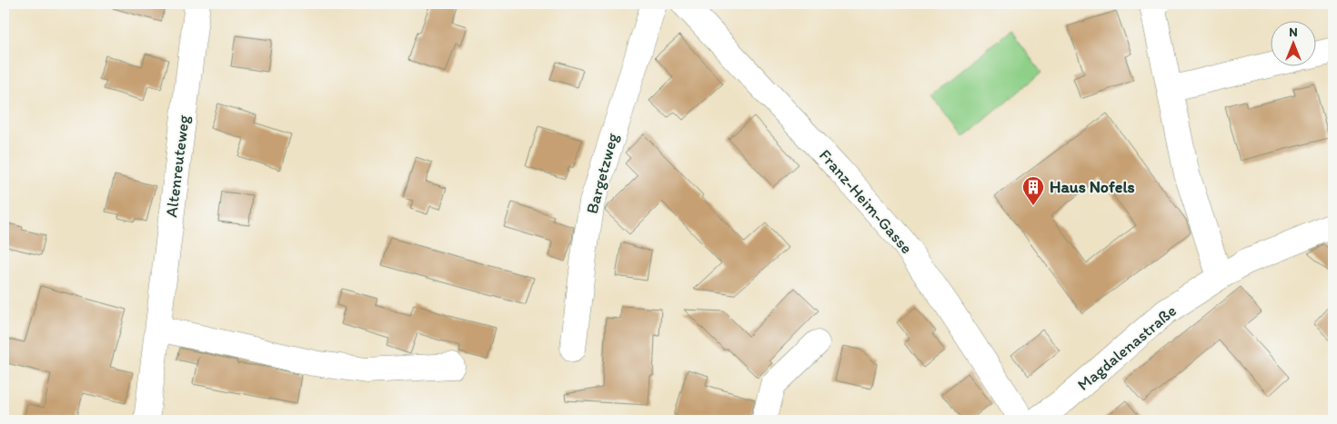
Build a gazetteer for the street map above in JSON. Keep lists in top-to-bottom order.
{
  "streets": {
    "street": [
      "Altenreuteweg",
      "Bargetzweg",
      "Franz-Heim-Gasse",
      "Magdalenastraße"
    ]
  },
  "places": {
    "building": ["Haus Nofels"]
  },
  "north": "top"
}
